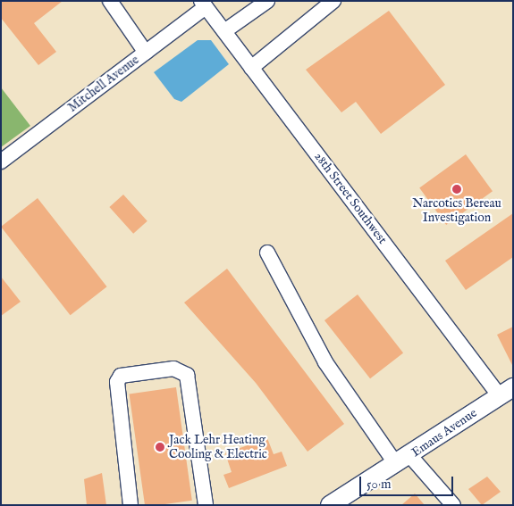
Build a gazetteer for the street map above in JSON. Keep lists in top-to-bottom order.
{
  "streets": {
    "main road": ["Emaus Avenue"],
    "street": ["Mitchell Avenue", "28th Street Southwest"]
  },
  "crossings": [
    ["Mitchell Avenue", "28th Street Southwest"],
    ["28th Street Southwest", "Emaus Avenue"]
  ],
  "places": ["Narcotics Bereau Investigation", "Jack Lehr Heating Cooling & Electric"],
  "scale_bar": "50 m"
}
